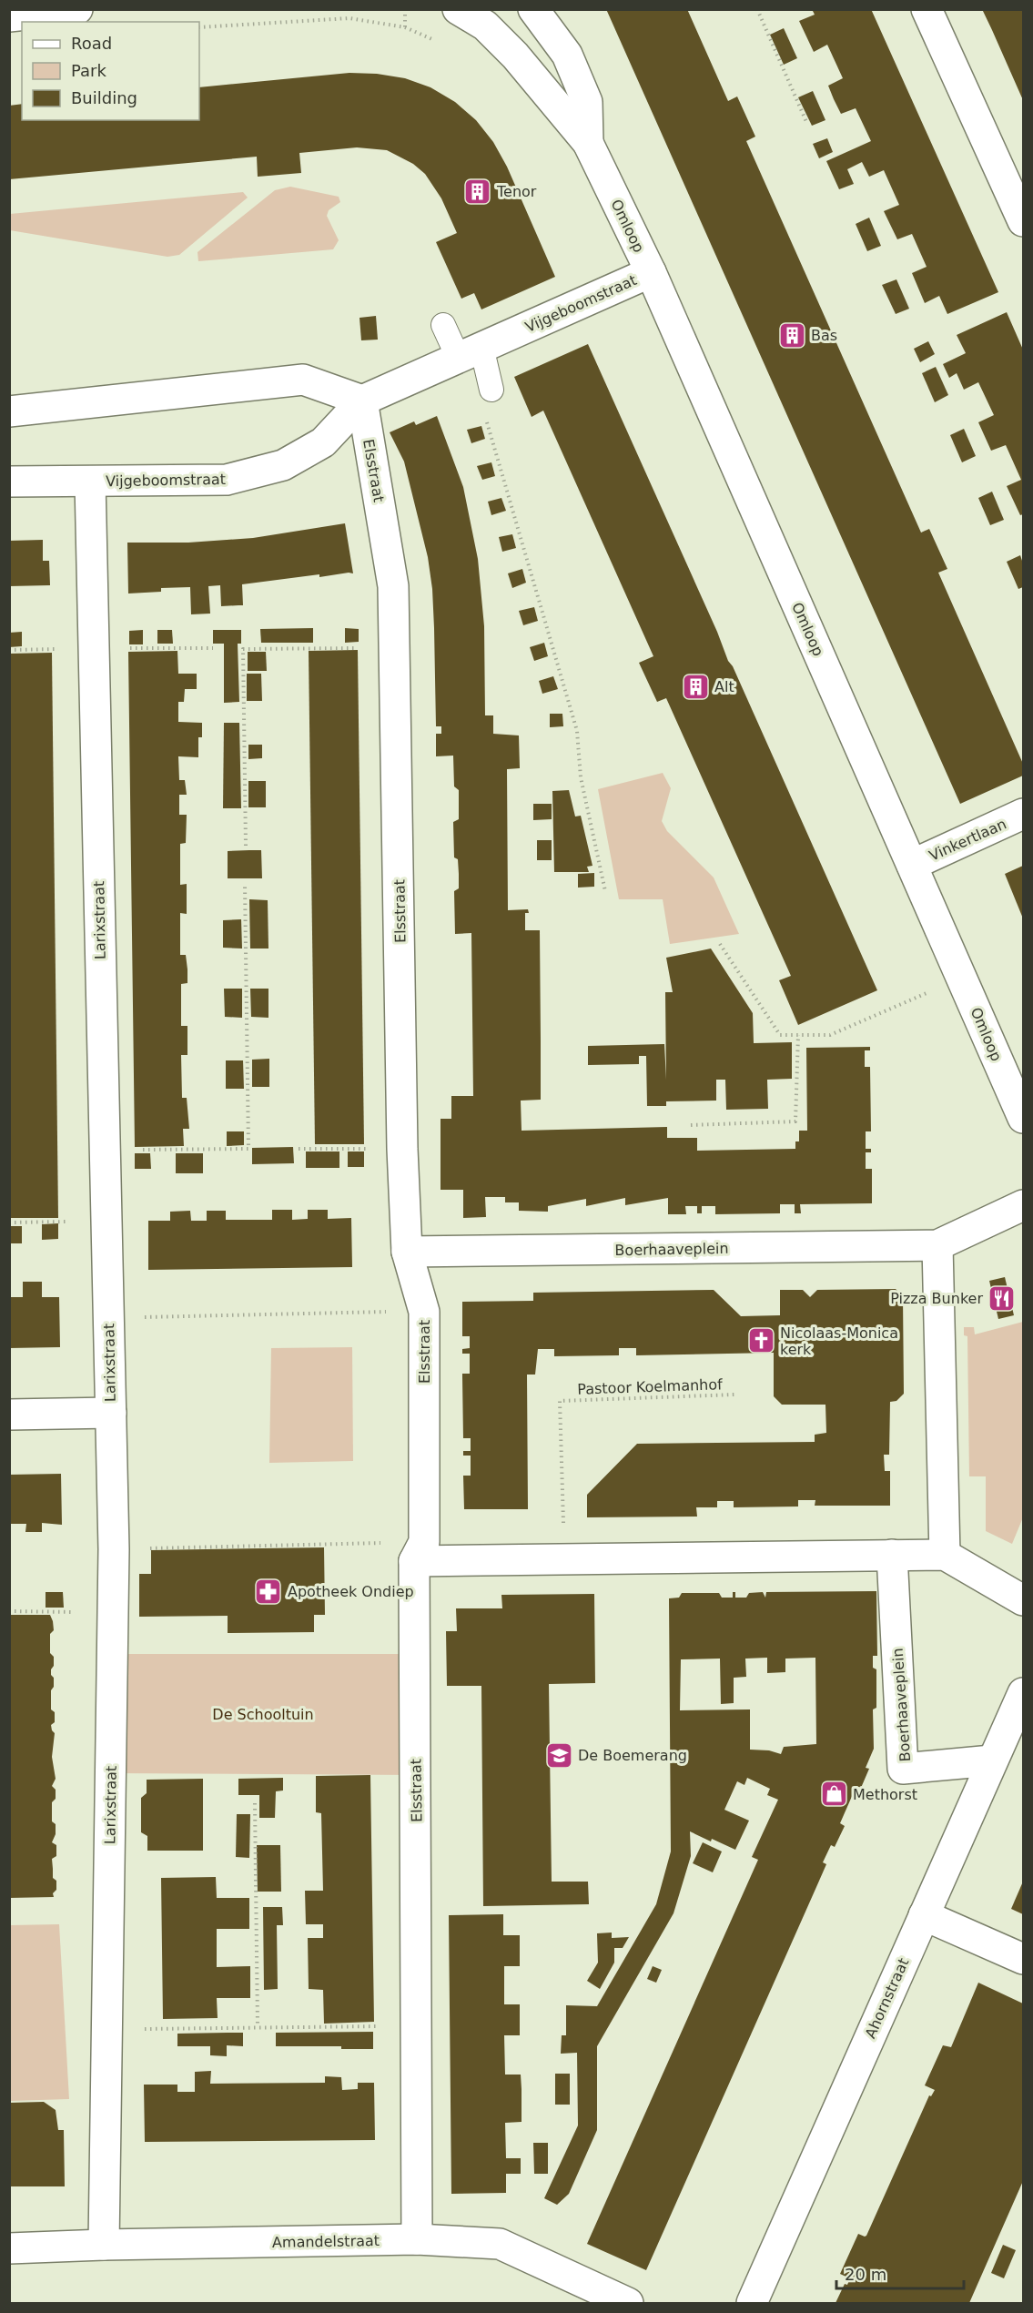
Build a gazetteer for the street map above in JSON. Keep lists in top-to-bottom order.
{
  "streets": {
    "street": [
      "Omloop",
      "Vijgeboomstraat",
      "Elsstraat",
      "Vinkertlaan",
      "Larixstraat",
      "Boerhaaveplein",
      "Ahornstraat",
      "Amandelstraat"
    ],
    "path": ["Pastoor Koelmanhof"]
  },
  "crossings": [
    ["Omloop", "Vijgeboomstraat"],
    ["Omloop", "Vinkertlaan"],
    ["Vijgeboomstraat", "Elsstraat"],
    ["Vijgeboomstraat", "Larixstraat"],
    ["Elsstraat", "Boerhaaveplein"],
    ["Elsstraat", "Amandelstraat"],
    ["Larixstraat", "Amandelstraat"],
    ["Boerhaaveplein", "Ahornstraat"]
  ],
  "parks": ["De Schooltuin"],
  "places": {
    "building": ["Tenor", "Bas", "Alt"],
    "restaurant": ["Pizza Bunker"],
    "church": ["Nicolaas-Monica kerk"],
    "pharmacy": ["Apotheek Ondiep"],
    "school or university": ["De Boemerang"],
    "shop": ["Methorst"]
  },
  "legend": ["Road", "Park", "Building"],
  "scale_bar": "20 m"
}
